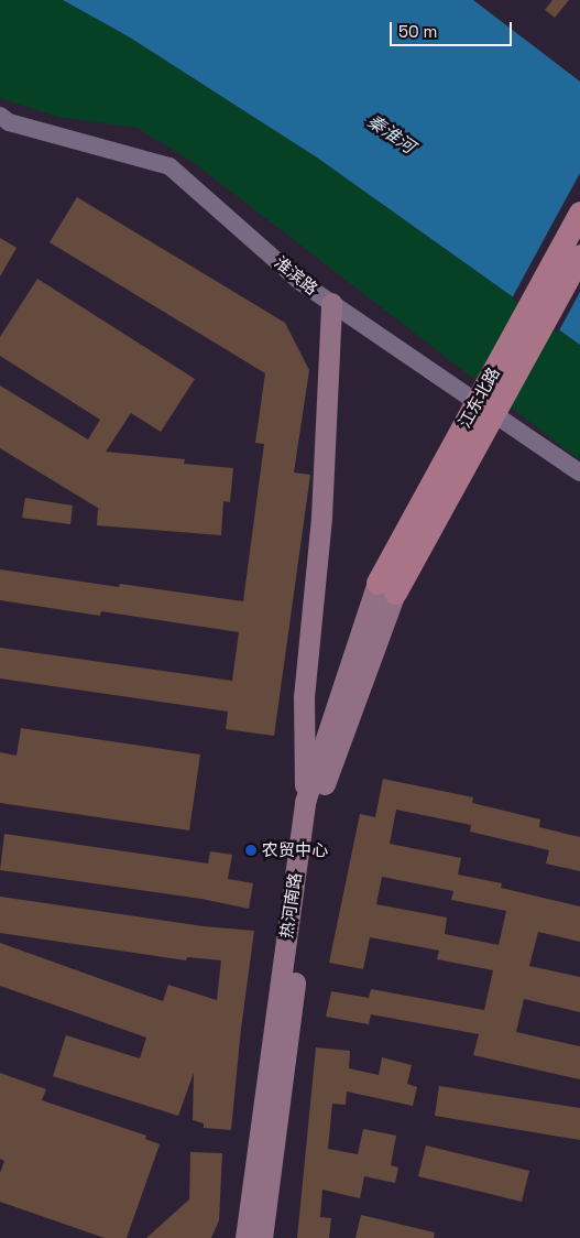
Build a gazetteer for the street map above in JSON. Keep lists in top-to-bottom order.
{
  "streets": {
    "main road": ["江东北路", "热河南路"],
    "street": ["淮滨路"]
  },
  "crossings": [
    ["江东北路", "热河南路"]
  ],
  "water": ["秦淮河"],
  "places": ["农贸中心"],
  "scale_bar": "50 m"
}
